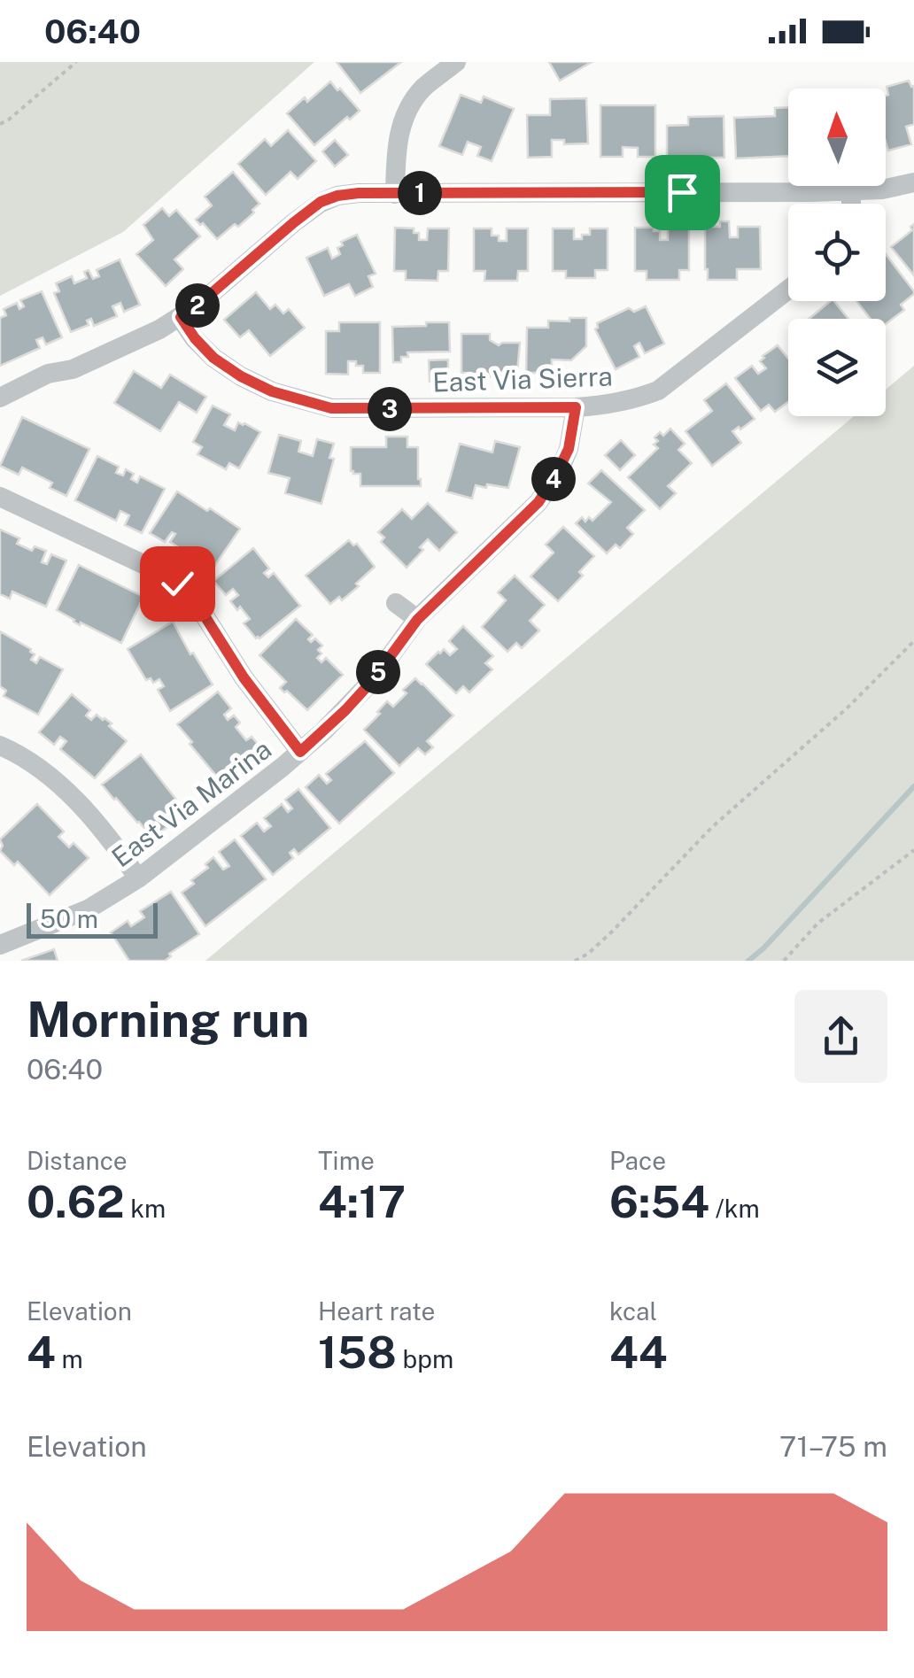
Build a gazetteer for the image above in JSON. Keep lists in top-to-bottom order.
{
  "streets": {
    "street": ["East Via Sierra", "East Via Marina"]
  },
  "crossings": [
    ["East Via Sierra", "East Via Marina"]
  ],
  "scale_bar": "50 m",
  "north": "top",
  "page": {
    "status": "06:40",
    "pins": [
      "1",
      "2",
      "3",
      "4",
      "5"
    ],
    "scale": "50 m",
    "heading": ["Morning run", "06:40"],
    "stats": [
      ["Distance", "0.62 km"],
      ["Time", "4:17"],
      ["Pace", "6:54 /km"],
      ["Elevation", "4 m"],
      ["Heart rate", "158 bpm"],
      ["kcal", "44"]
    ],
    "chart": ["Elevation", "71–75 m"]
  }
}
